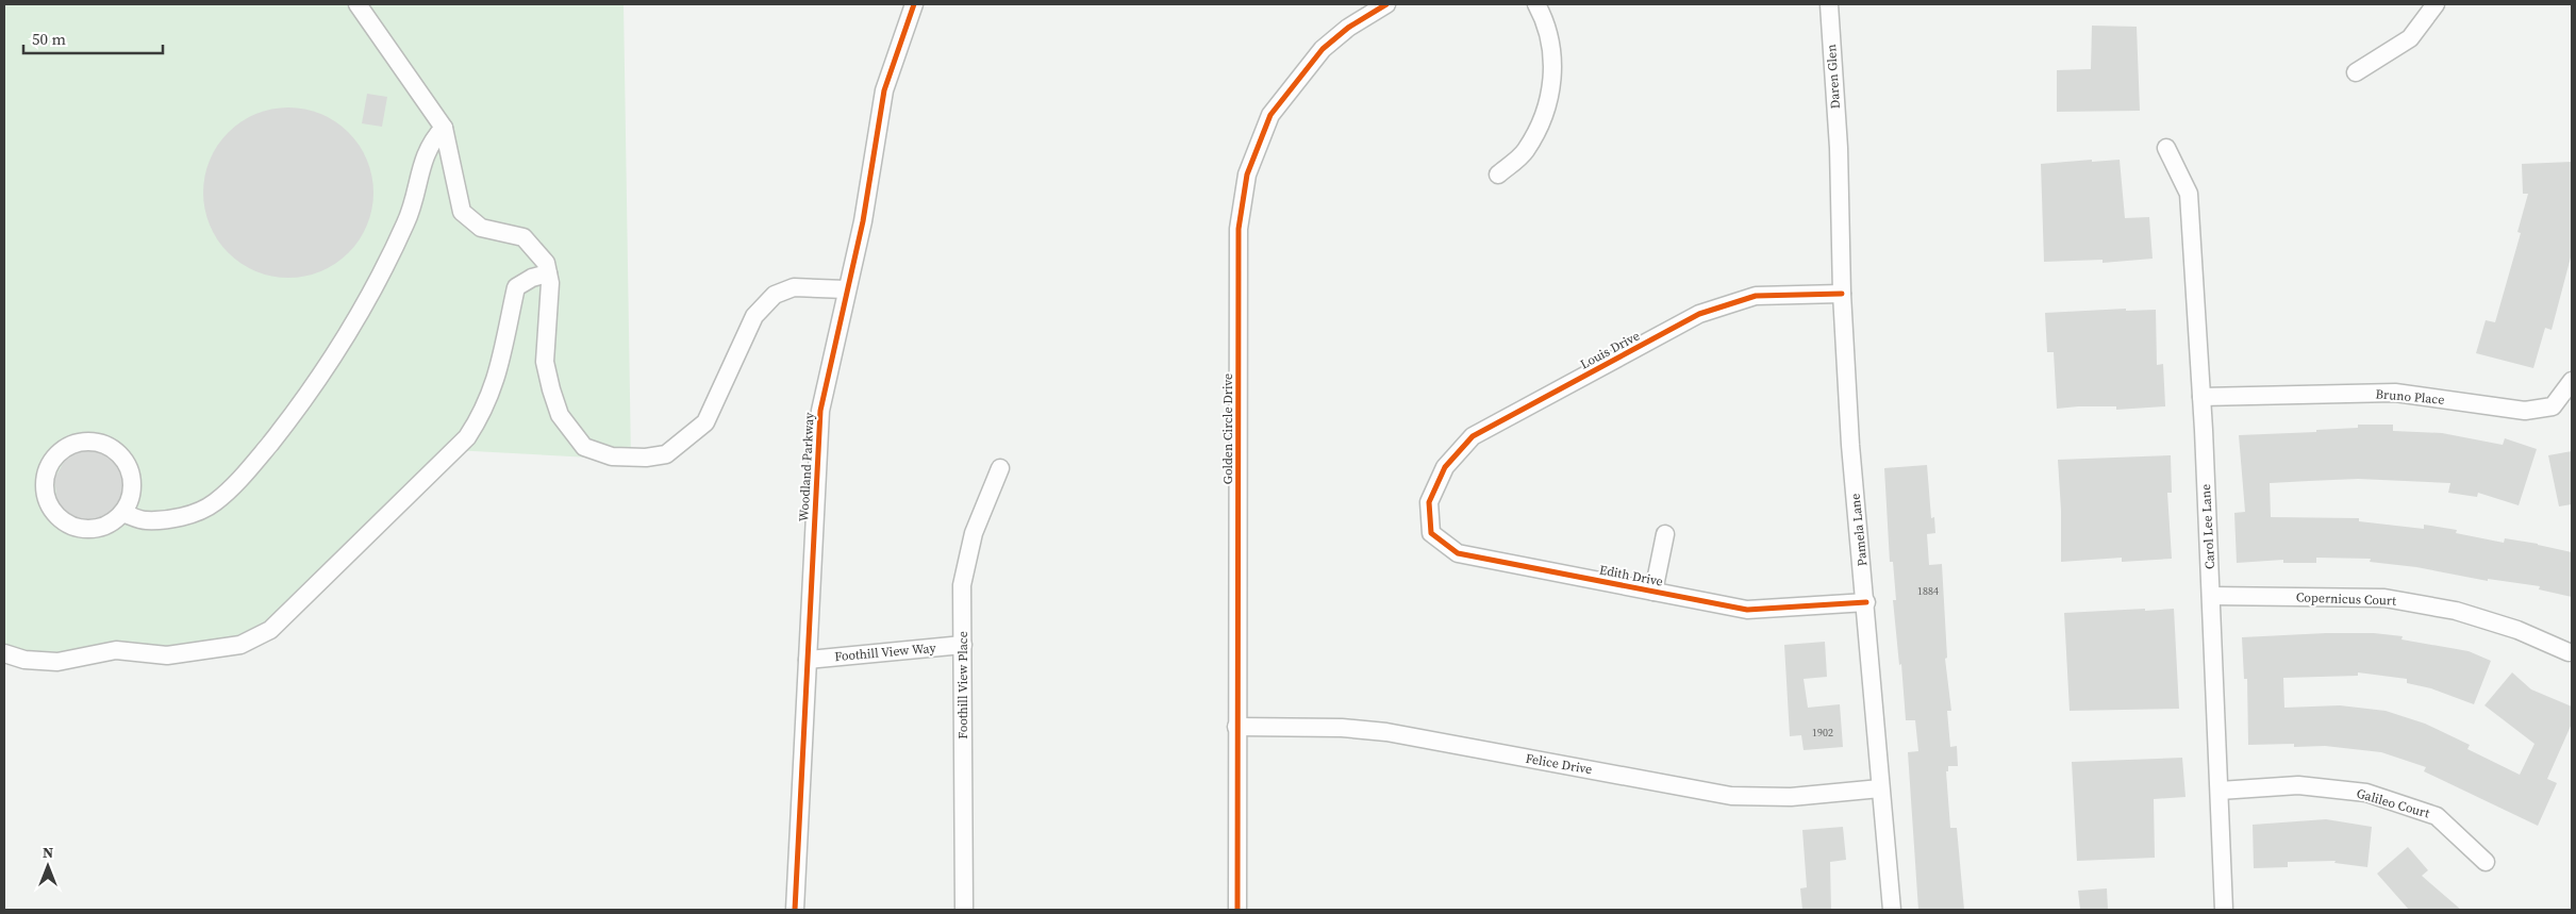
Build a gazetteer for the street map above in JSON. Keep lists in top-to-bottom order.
{
  "streets": {
    "street": [
      "Daren Glen",
      "Louis Drive",
      "Bruno Place",
      "Golden Circle Drive",
      "Woodland Parkway",
      "Carol Lee Lane",
      "Pamela Lane",
      "Edith Drive",
      "Copernicus Court",
      "Foothill View Way",
      "Foothill View Place",
      "Felice Drive",
      "Galileo Court"
    ]
  },
  "crossings": [
    ["Daren Glen", "Pamela Lane"],
    ["Louis Drive", "Pamela Lane"],
    ["Louis Drive", "Edith Drive"],
    ["Bruno Place", "Carol Lee Lane"],
    ["Golden Circle Drive", "Felice Drive"],
    ["Woodland Parkway", "Foothill View Way"],
    ["Carol Lee Lane", "Copernicus Court"],
    ["Carol Lee Lane", "Galileo Court"],
    ["Pamela Lane", "Edith Drive"],
    ["Pamela Lane", "Felice Drive"],
    ["Foothill View Way", "Foothill View Place"]
  ],
  "house_numbers": ["1884", "1902"],
  "scale_bar": "50 m",
  "north": "top"
}
